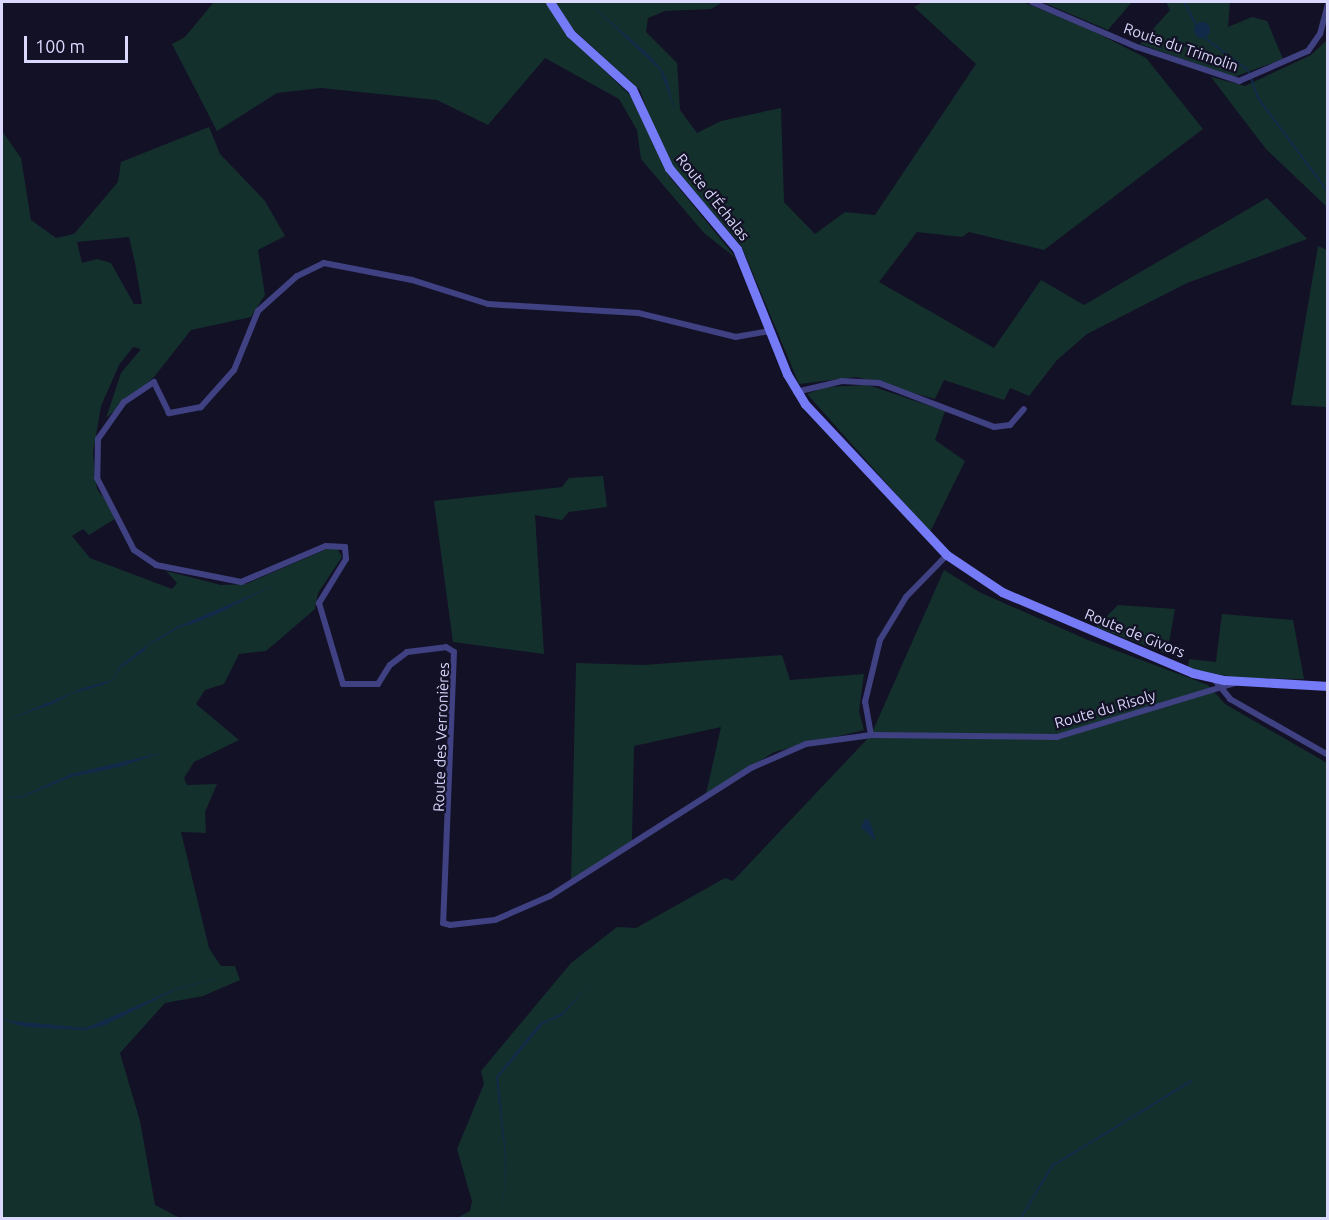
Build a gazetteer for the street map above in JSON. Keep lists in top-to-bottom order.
{
  "streets": {
    "street": [
      "Route du Trimolin",
      "Route d'Échalas",
      "Route de Givors",
      "Route du Risoly",
      "Route des Verronières"
    ]
  },
  "crossings": [
    ["Route d'Échalas", "Route de Givors"],
    ["Route d'Échalas", "Route des Verronières"],
    ["Route de Givors", "Route du Risoly"],
    ["Route du Risoly", "Route des Verronières"]
  ],
  "scale_bar": "100 m"
}
